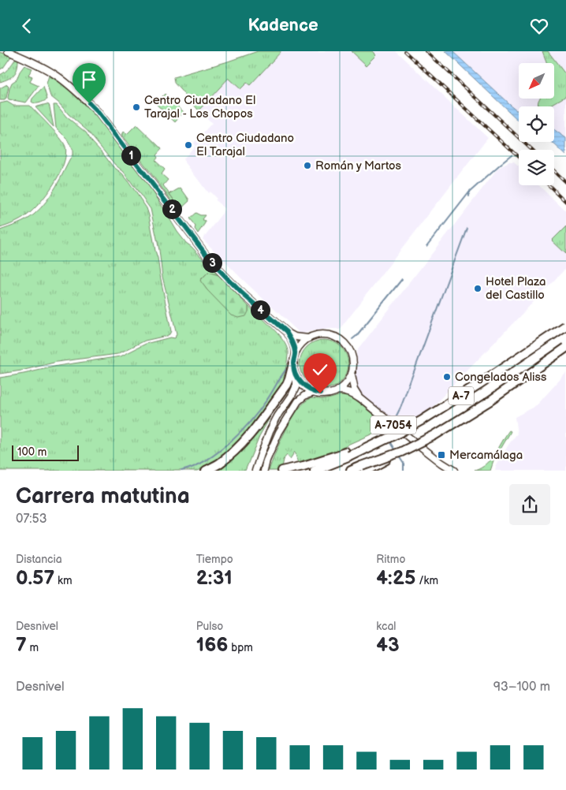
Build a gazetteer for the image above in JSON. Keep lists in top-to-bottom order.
{
  "streets": {
    "highway": ["A-7"],
    "main road": ["A-7054"]
  },
  "places": {
    "other": [
      "Centro Ciudadano El Tarajal - Los Chopos",
      "Centro Ciudadano El Tarajal",
      "Román y Martos",
      "Hotel Plaza del Castillo",
      "Congelados Aliss"
    ],
    "transit": ["Mercamálaga"]
  },
  "scale_bar": "100 m",
  "north": "bottom left",
  "page": {
    "header": "Kadence",
    "pins": [
      "1",
      "2",
      "3",
      "4"
    ],
    "scale": "100 m",
    "heading": ["Carrera matutina", "07:53"],
    "stats": [
      ["Distancia", "0.57 km"],
      ["Tiempo", "2:31"],
      ["Ritmo", "4:25 /km"],
      ["Desnivel", "7 m"],
      ["Pulso", "166 bpm"],
      ["kcal", "43"]
    ],
    "chart": ["Desnivel", "93–100 m"]
  }
}
